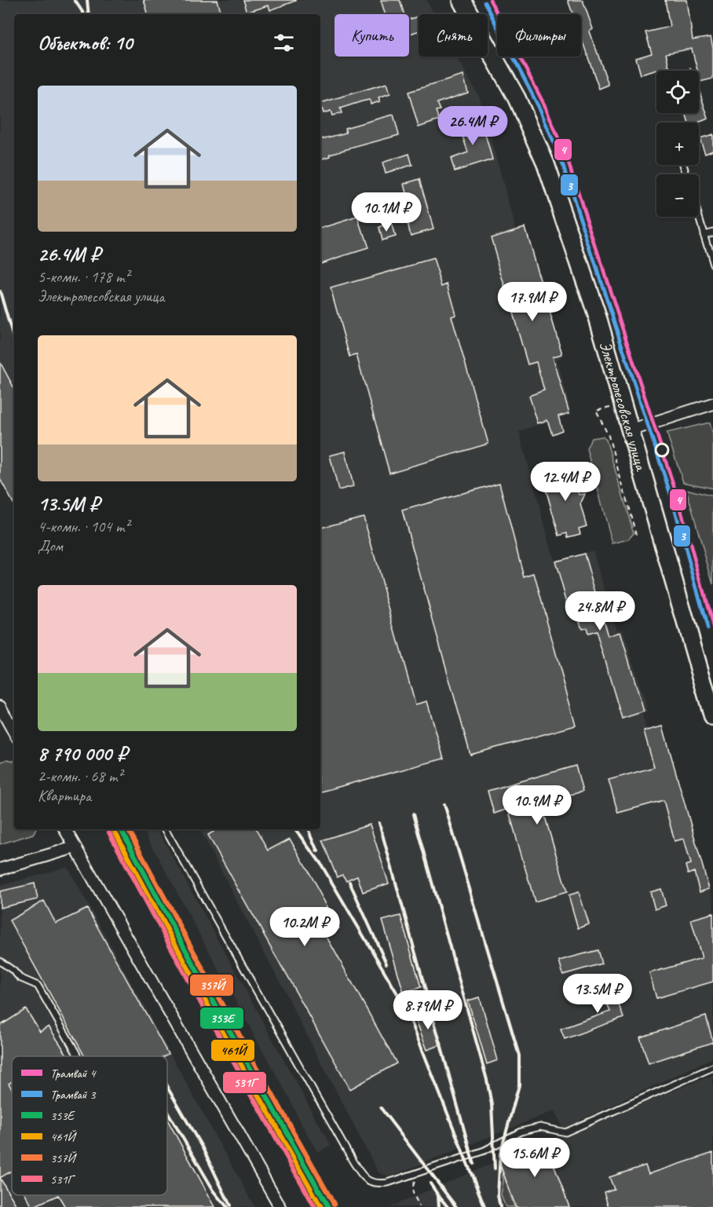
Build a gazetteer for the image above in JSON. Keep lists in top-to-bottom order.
{
  "streets": {
    "main road": ["Электролесовская улица"]
  },
  "lines": [
    "tram line 4",
    "tram line 3",
    "transit line 353Е",
    "transit line 357Й",
    "transit line 461Й",
    "transit line 531Г"
  ],
  "legend": [
    "Трамвай 4",
    "Трамвай 3",
    "353Е",
    "461Й",
    "357Й",
    "531Г"
  ],
  "page": {
    "chip": ["Купить", "Снять", "Фильтры"],
    "heading": "Объектов: 10",
    "map_buttons": ["+", "−"],
    "list": [
      {
        "name": "26.4M ₽",
        "note": "5-комн. · 178 m² · Электролесовская улица"
      },
      {
        "name": "13.5M ₽",
        "note": "4-комн. · 104 m² · Дом"
      },
      {
        "name": "8 790 000 ₽",
        "note": "2-комн. · 68 m² · Квартира"
      }
    ],
    "price": [
      "26.4M ₽",
      "10.1M ₽",
      "17.9M ₽",
      "12.4M ₽",
      "24.8M ₽",
      "10.9M ₽",
      "10.2M ₽",
      "13.5M ₽",
      "8.79M ₽",
      "15.6M ₽"
    ]
  }
}
